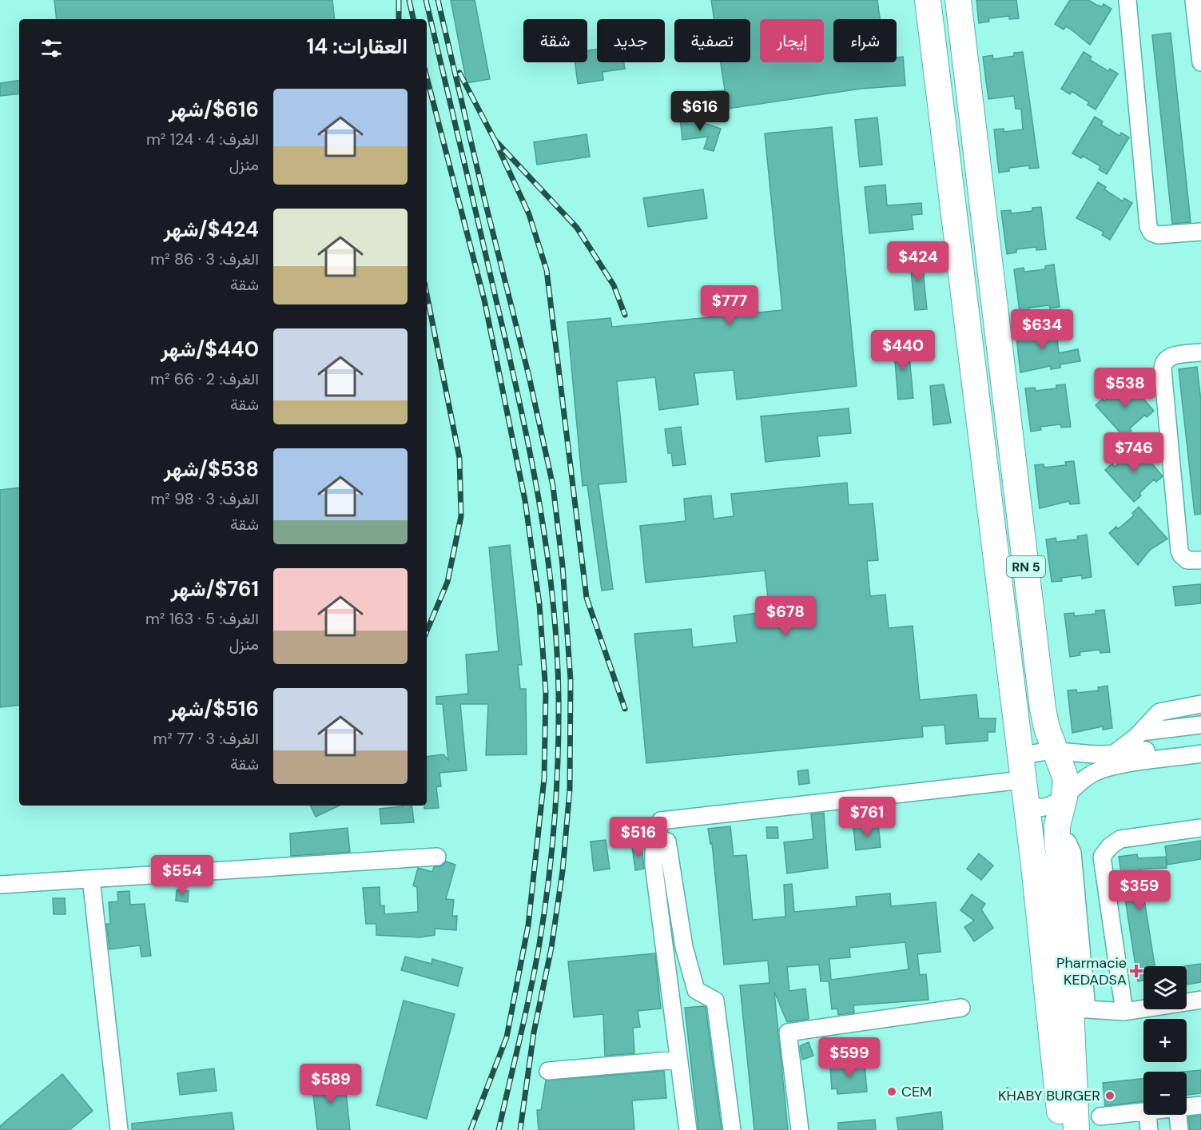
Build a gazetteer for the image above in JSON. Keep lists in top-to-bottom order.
{
  "streets": {
    "highway": ["RN 5"]
  },
  "places": {
    "health": ["Pharmacie KEDADSA"],
    "other": ["CEM", "KHABY BURGER"]
  },
  "page": {
    "chip": [
      "شراء",
      "إيجار",
      "تصفية",
      "جديد",
      "شقة"
    ],
    "heading": "العقارات: 14",
    "list": [
      {
        "name": "$616/شهر",
        "note": "الغرف: 4 · 124 m² · منزل"
      },
      {
        "name": "$424/شهر",
        "note": "الغرف: 3 · 86 m² · شقة"
      },
      {
        "name": "$440/شهر",
        "note": "الغرف: 2 · 66 m² · شقة"
      },
      {
        "name": "$538/شهر",
        "note": "الغرف: 3 · 98 m² · شقة"
      },
      {
        "name": "$761/شهر",
        "note": "الغرف: 5 · 163 m² · منزل"
      },
      {
        "name": "$516/شهر",
        "note": "الغرف: 3 · 77 m² · شقة"
      }
    ],
    "price": [
      "$616",
      "$424",
      "$777",
      "$634",
      "$440",
      "$538",
      "$746",
      "$678",
      "$761",
      "$516",
      "$554",
      "$359",
      "$599",
      "$589"
    ],
    "map_buttons": ["+", "−"]
  }
}
